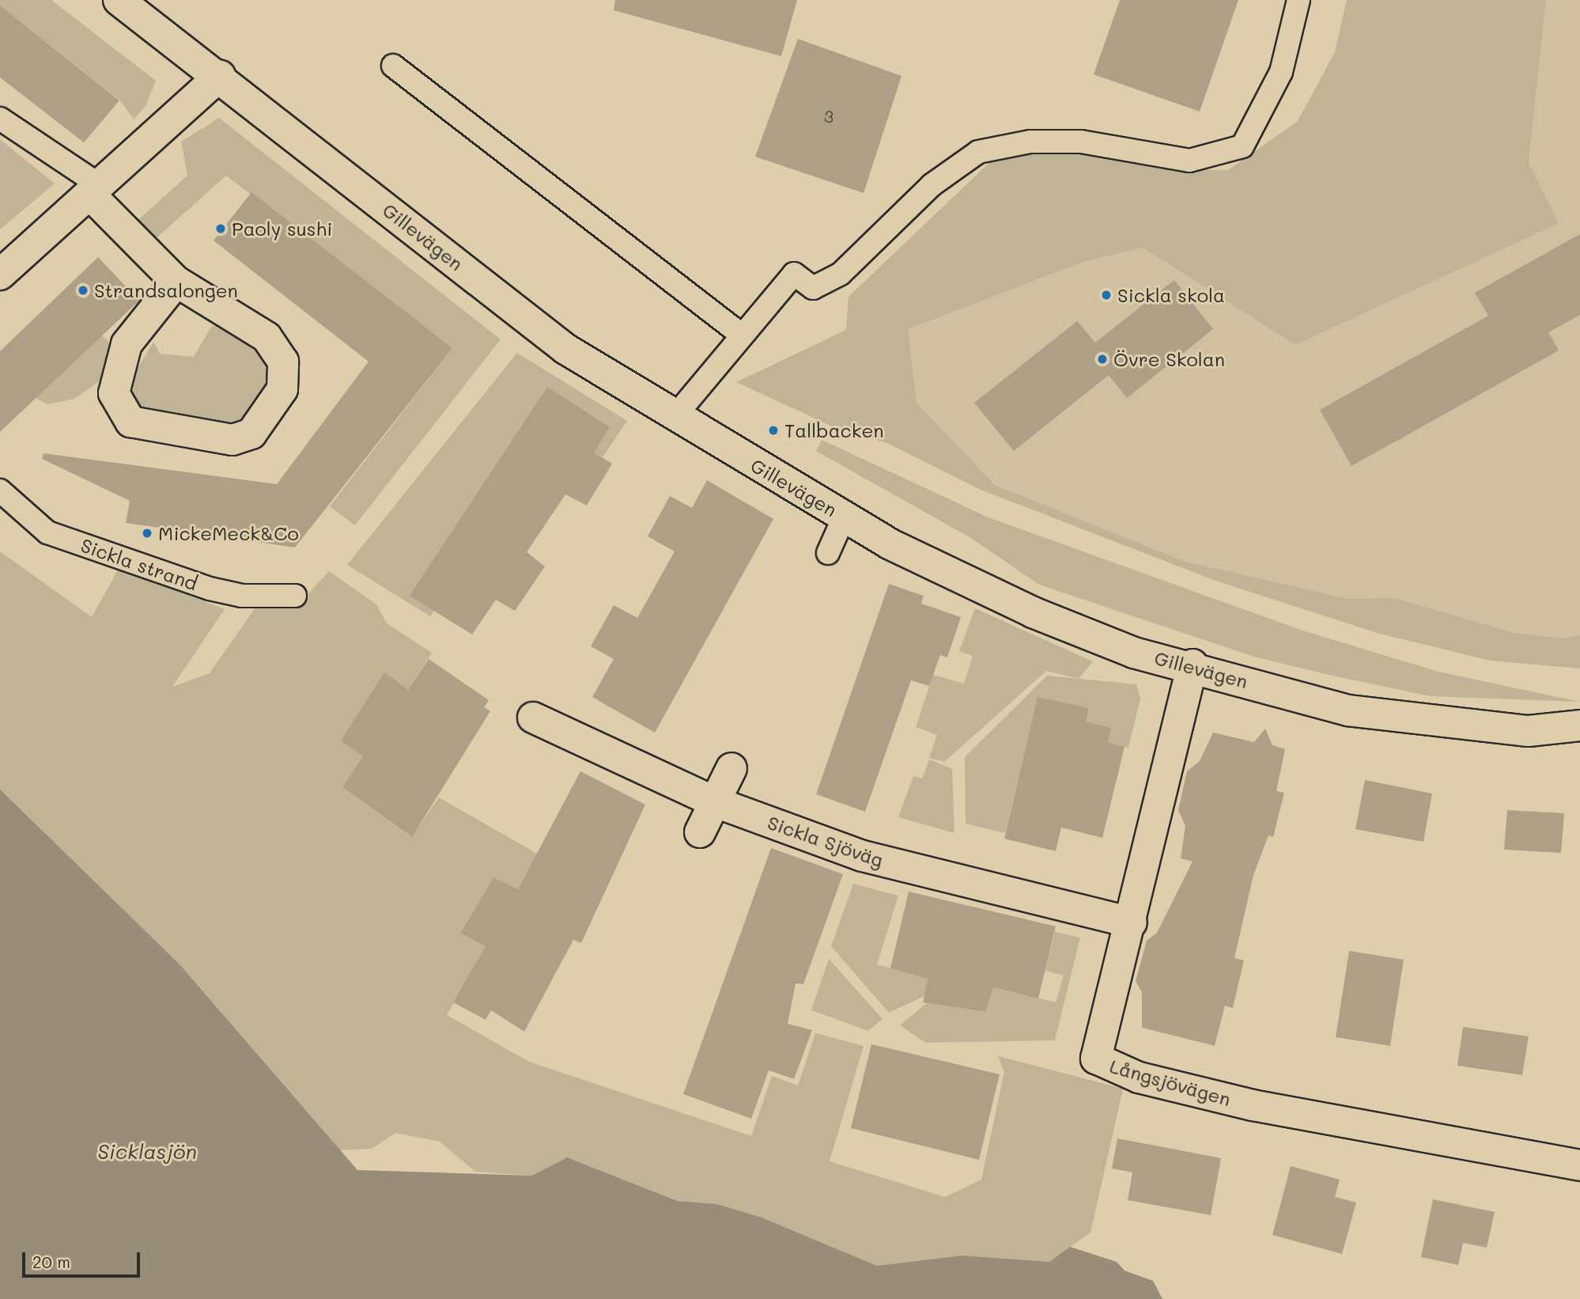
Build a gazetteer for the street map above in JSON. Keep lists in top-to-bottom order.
{
  "streets": {
    "street": ["Gillevägen", "Sickla Sjöväg", "Långsjövägen"],
    "lane": ["Sickla strand"]
  },
  "crossings": [
    ["Gillevägen", "Långsjövägen"],
    ["Sickla Sjöväg", "Långsjövägen"]
  ],
  "water": ["Sicklasjön"],
  "places": [
    "Paoly sushi",
    "Strandsalongen",
    "Sickla skola",
    "Övre Skolan",
    "Tallbacken",
    "MickeMeck&Co"
  ],
  "house_numbers": ["3"],
  "scale_bar": "20 m"
}
